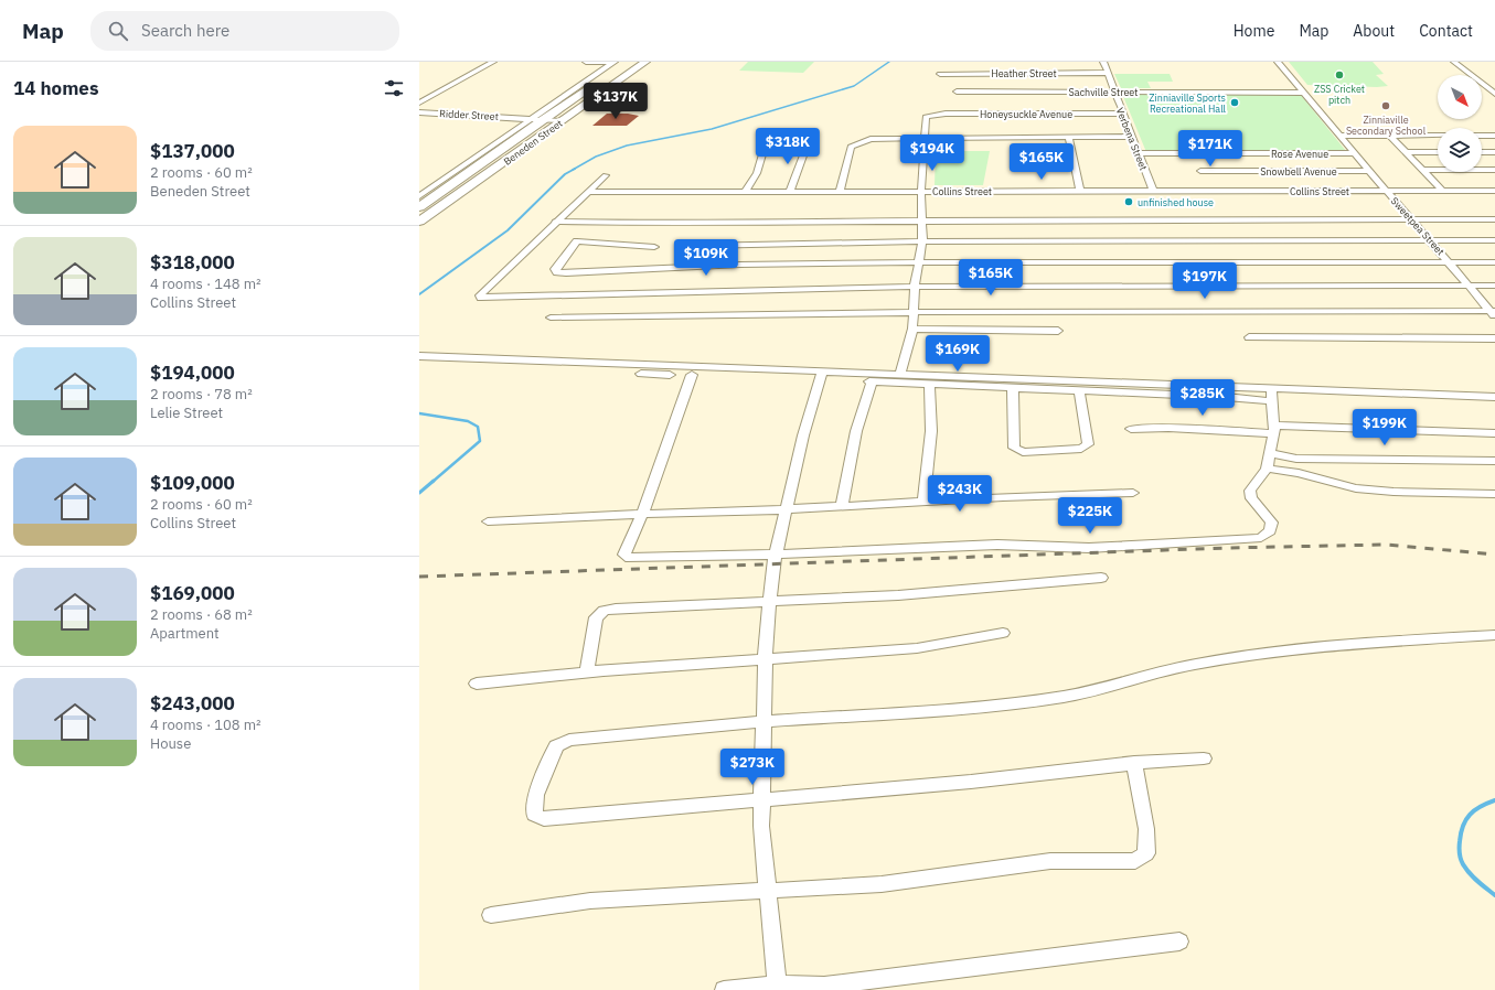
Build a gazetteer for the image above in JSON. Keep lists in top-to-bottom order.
{
  "streets": {
    "main road": ["Beneden Street"],
    "street": [
      "Heather Street",
      "Sachville Street",
      "Honeysuckle Avenue",
      "Ridder Street",
      "Verbena Street",
      "Rose Avenue",
      "Snowbell Avenue",
      "Collins Street",
      "Sweetpea Street"
    ]
  },
  "crossings": [
    ["Heather Street", "Verbena Street"],
    ["Sachville Street", "Verbena Street"],
    ["Sachville Street", "Sweetpea Street"],
    ["Honeysuckle Avenue", "Verbena Street"],
    ["Ridder Street", "Beneden Street"],
    ["Verbena Street", "Rose Avenue"],
    ["Verbena Street", "Collins Street"],
    ["Rose Avenue", "Snowbell Avenue"],
    ["Rose Avenue", "Collins Street"],
    ["Rose Avenue", "Sweetpea Street"],
    ["Snowbell Avenue", "Collins Street"],
    ["Snowbell Avenue", "Sweetpea Street"],
    ["Collins Street", "Sweetpea Street"]
  ],
  "places": [
    "ZSS Cricket pitch",
    "Zinniaville Sports Recreational Hall",
    "Zinniaville Secondary School",
    "unfinished house"
  ],
  "north": "bottom right",
  "page": {
    "header": "Map",
    "search": "Search here",
    "nav": [
      "Home",
      "Map",
      "About",
      "Contact"
    ],
    "heading": "14 homes",
    "price": [
      "$137K",
      "$318K",
      "$171K",
      "$194K",
      "$165K",
      "$109K",
      "$165K",
      "$197K",
      "$169K",
      "$285K",
      "$199K",
      "$243K",
      "$225K",
      "$273K"
    ],
    "list": [
      {
        "name": "$137,000",
        "note": "2 rooms · 60 m² · Beneden Street"
      },
      {
        "name": "$318,000",
        "note": "4 rooms · 148 m² · Collins Street"
      },
      {
        "name": "$194,000",
        "note": "2 rooms · 78 m² · Lelie Street"
      },
      {
        "name": "$109,000",
        "note": "2 rooms · 60 m² · Collins Street"
      },
      {
        "name": "$169,000",
        "note": "2 rooms · 68 m² · Apartment"
      },
      {
        "name": "$243,000",
        "note": "4 rooms · 108 m² · House"
      }
    ]
  }
}
